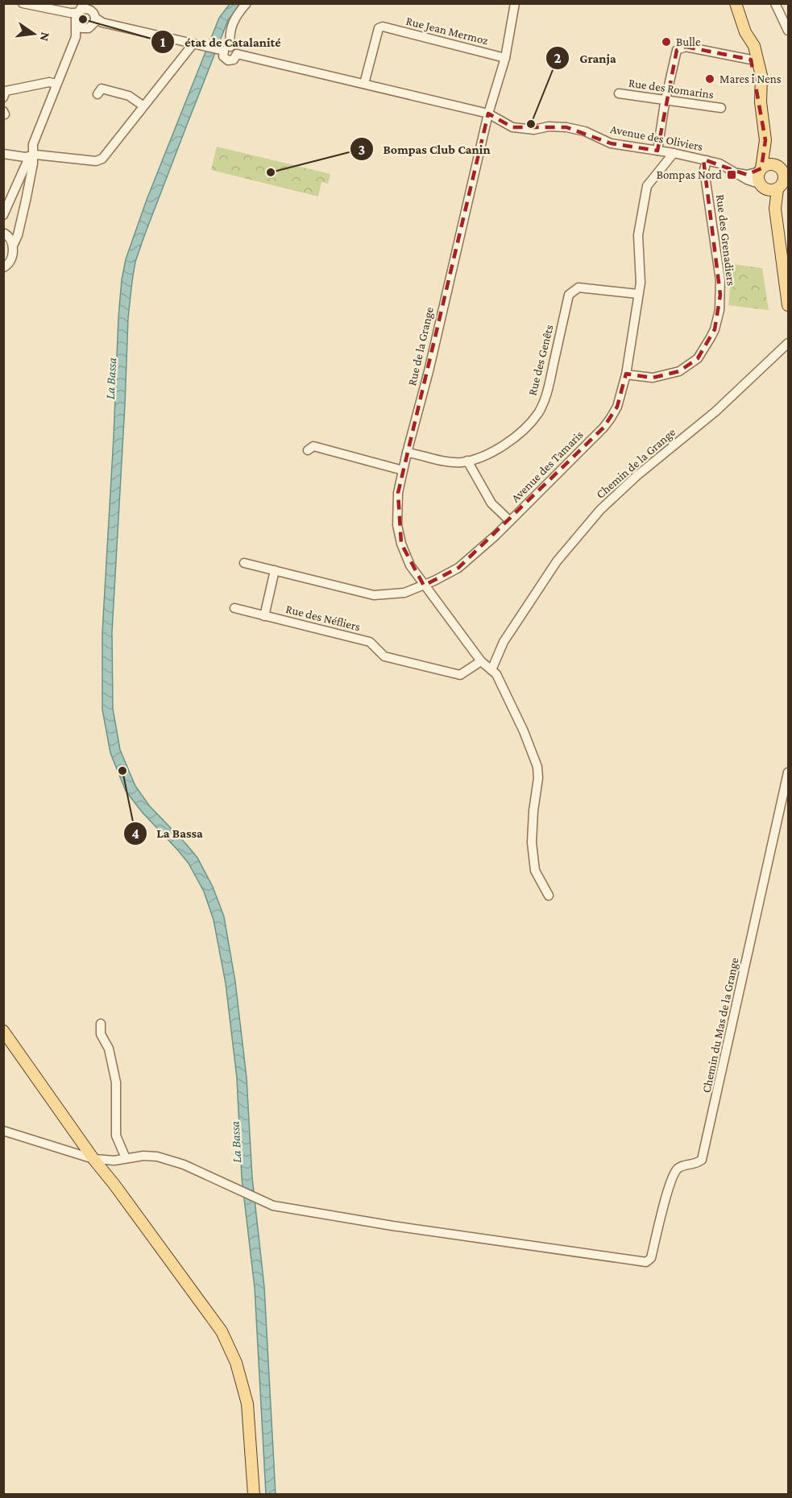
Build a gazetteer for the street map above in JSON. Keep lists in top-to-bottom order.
{
  "streets": {
    "street": [
      "Rue Jean Mermoz",
      "Rue des Romarins",
      "Avenue des Oliviers",
      "Rue des Grenadiers",
      "Rue de la Grange",
      "Rue des Genêts",
      "Chemin de la Grange",
      "Avenue des Tamaris",
      "Rue des Néfliers",
      "Chemin du Mas de la Grange"
    ]
  },
  "crossings": [
    ["Rue Jean Mermoz", "Avenue des Oliviers"],
    ["Rue Jean Mermoz", "Rue de la Grange"],
    ["Avenue des Oliviers", "Rue des Grenadiers"],
    ["Avenue des Oliviers", "Rue de la Grange"],
    ["Avenue des Oliviers", "Avenue des Tamaris"],
    ["Rue des Grenadiers", "Avenue des Tamaris"],
    ["Rue de la Grange", "Rue des Genêts"],
    ["Rue de la Grange", "Chemin de la Grange"],
    ["Rue de la Grange", "Avenue des Tamaris"],
    ["Rue de la Grange", "Rue des Néfliers"],
    ["Rue des Genêts", "Avenue des Tamaris"]
  ],
  "water": ["La Bassa"],
  "places": {
    "other": [
      "état de Catalanité",
      "Bulle",
      "Mares i Nens",
      "Granja",
      "Bompas Club Canin",
      "La Bassa"
    ],
    "transit": ["Bompas Nord"]
  },
  "north": "right"
}
